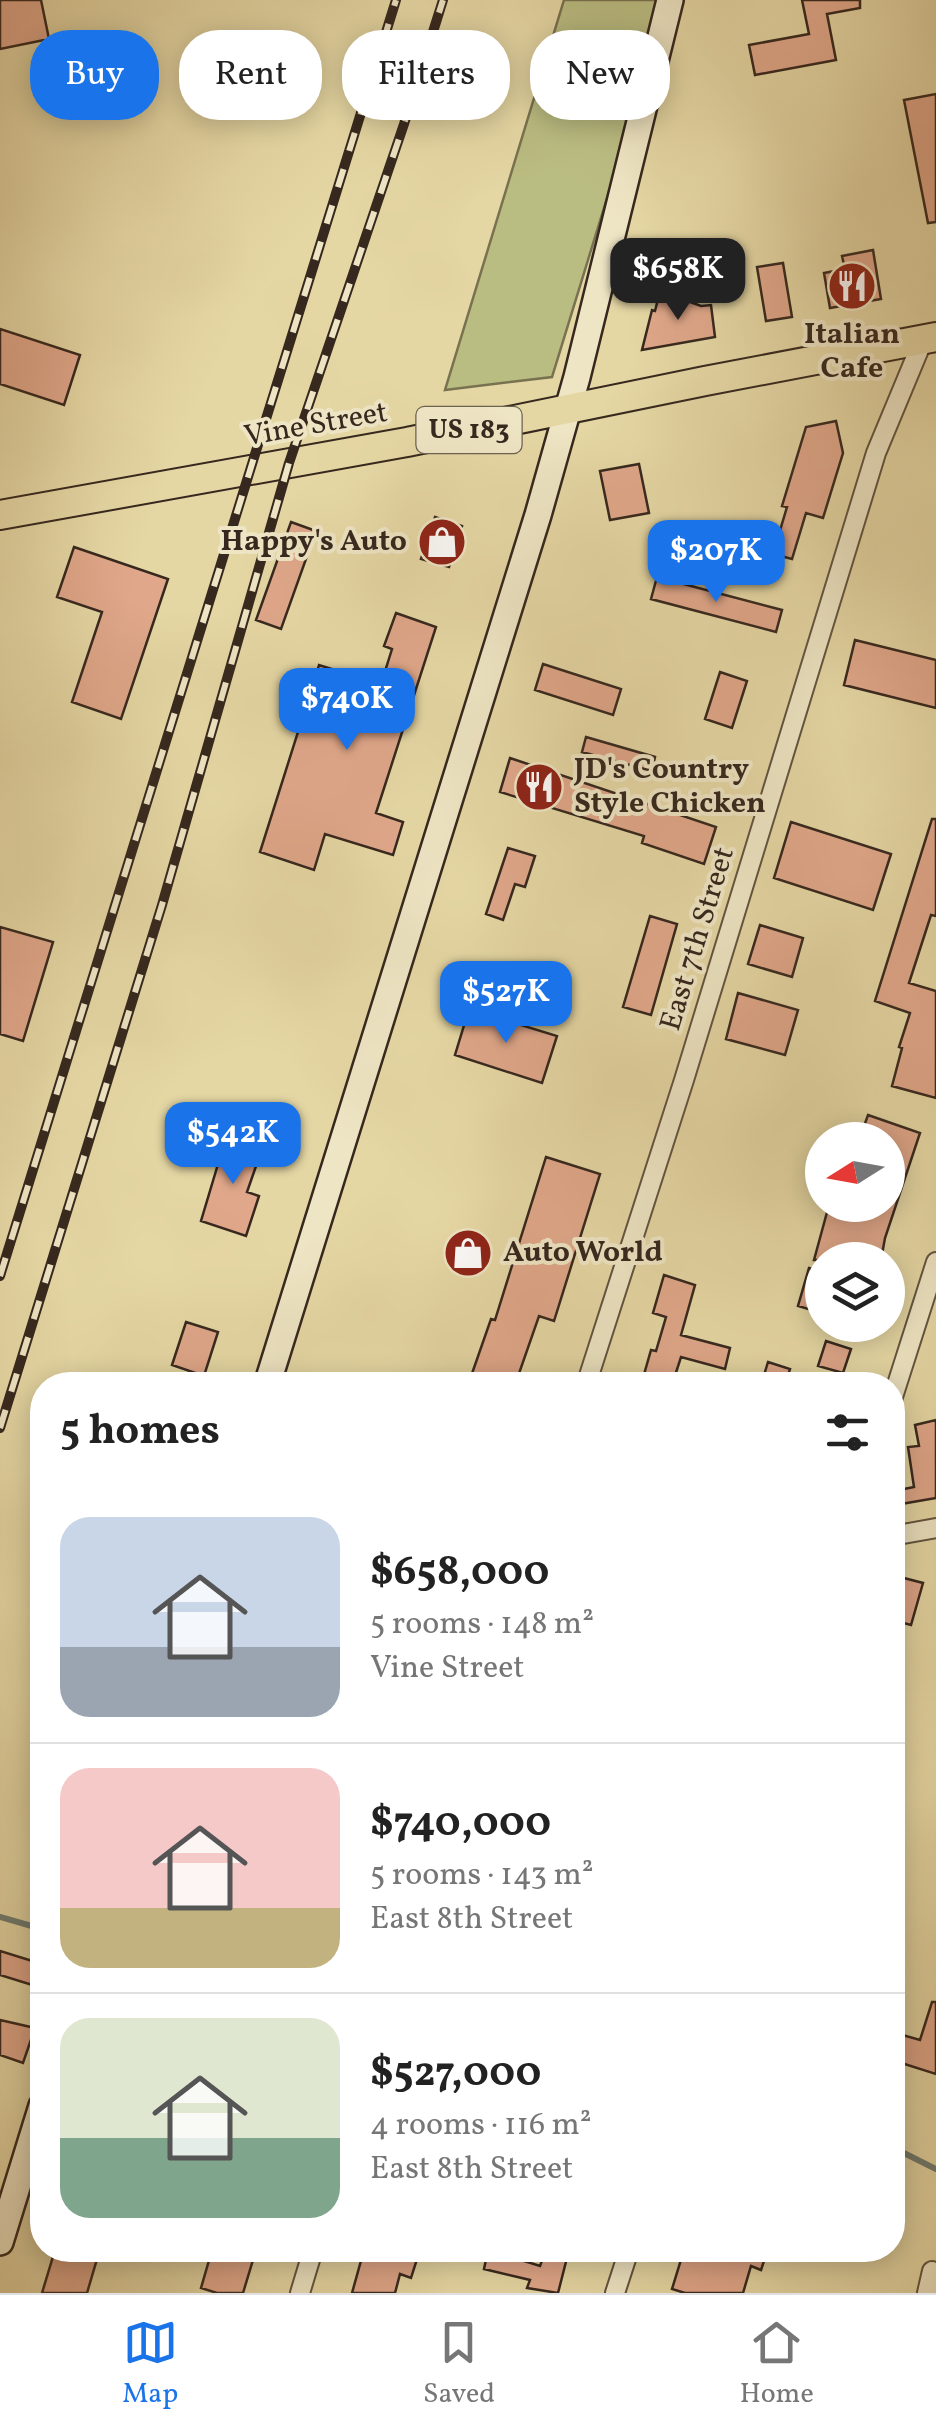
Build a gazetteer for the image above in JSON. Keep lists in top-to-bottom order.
{
  "streets": {
    "main road": ["Vine Street", "US 183"],
    "street": ["East 7th Street"]
  },
  "crossings": [
    ["Vine Street", "East 7th Street"]
  ],
  "places": {
    "restaurant": ["Italian Cafe", "JD's Country Style Chicken"],
    "shop": ["Happy's Auto", "Auto World"]
  },
  "north": "left",
  "page": {
    "chip": [
      "Buy",
      "Rent",
      "Filters",
      "New"
    ],
    "price": [
      "$658K",
      "$207K",
      "$740K",
      "$527K",
      "$542K"
    ],
    "heading": "5 homes",
    "list": [
      {
        "name": "$658,000",
        "note": "5 rooms · 148 m² · Vine Street"
      },
      {
        "name": "$740,000",
        "note": "5 rooms · 143 m² · East 8th Street"
      },
      {
        "name": "$527,000",
        "note": "4 rooms · 116 m² · East 8th Street"
      }
    ],
    "tabs": ["Map", "Saved", "Home"]
  }
}
